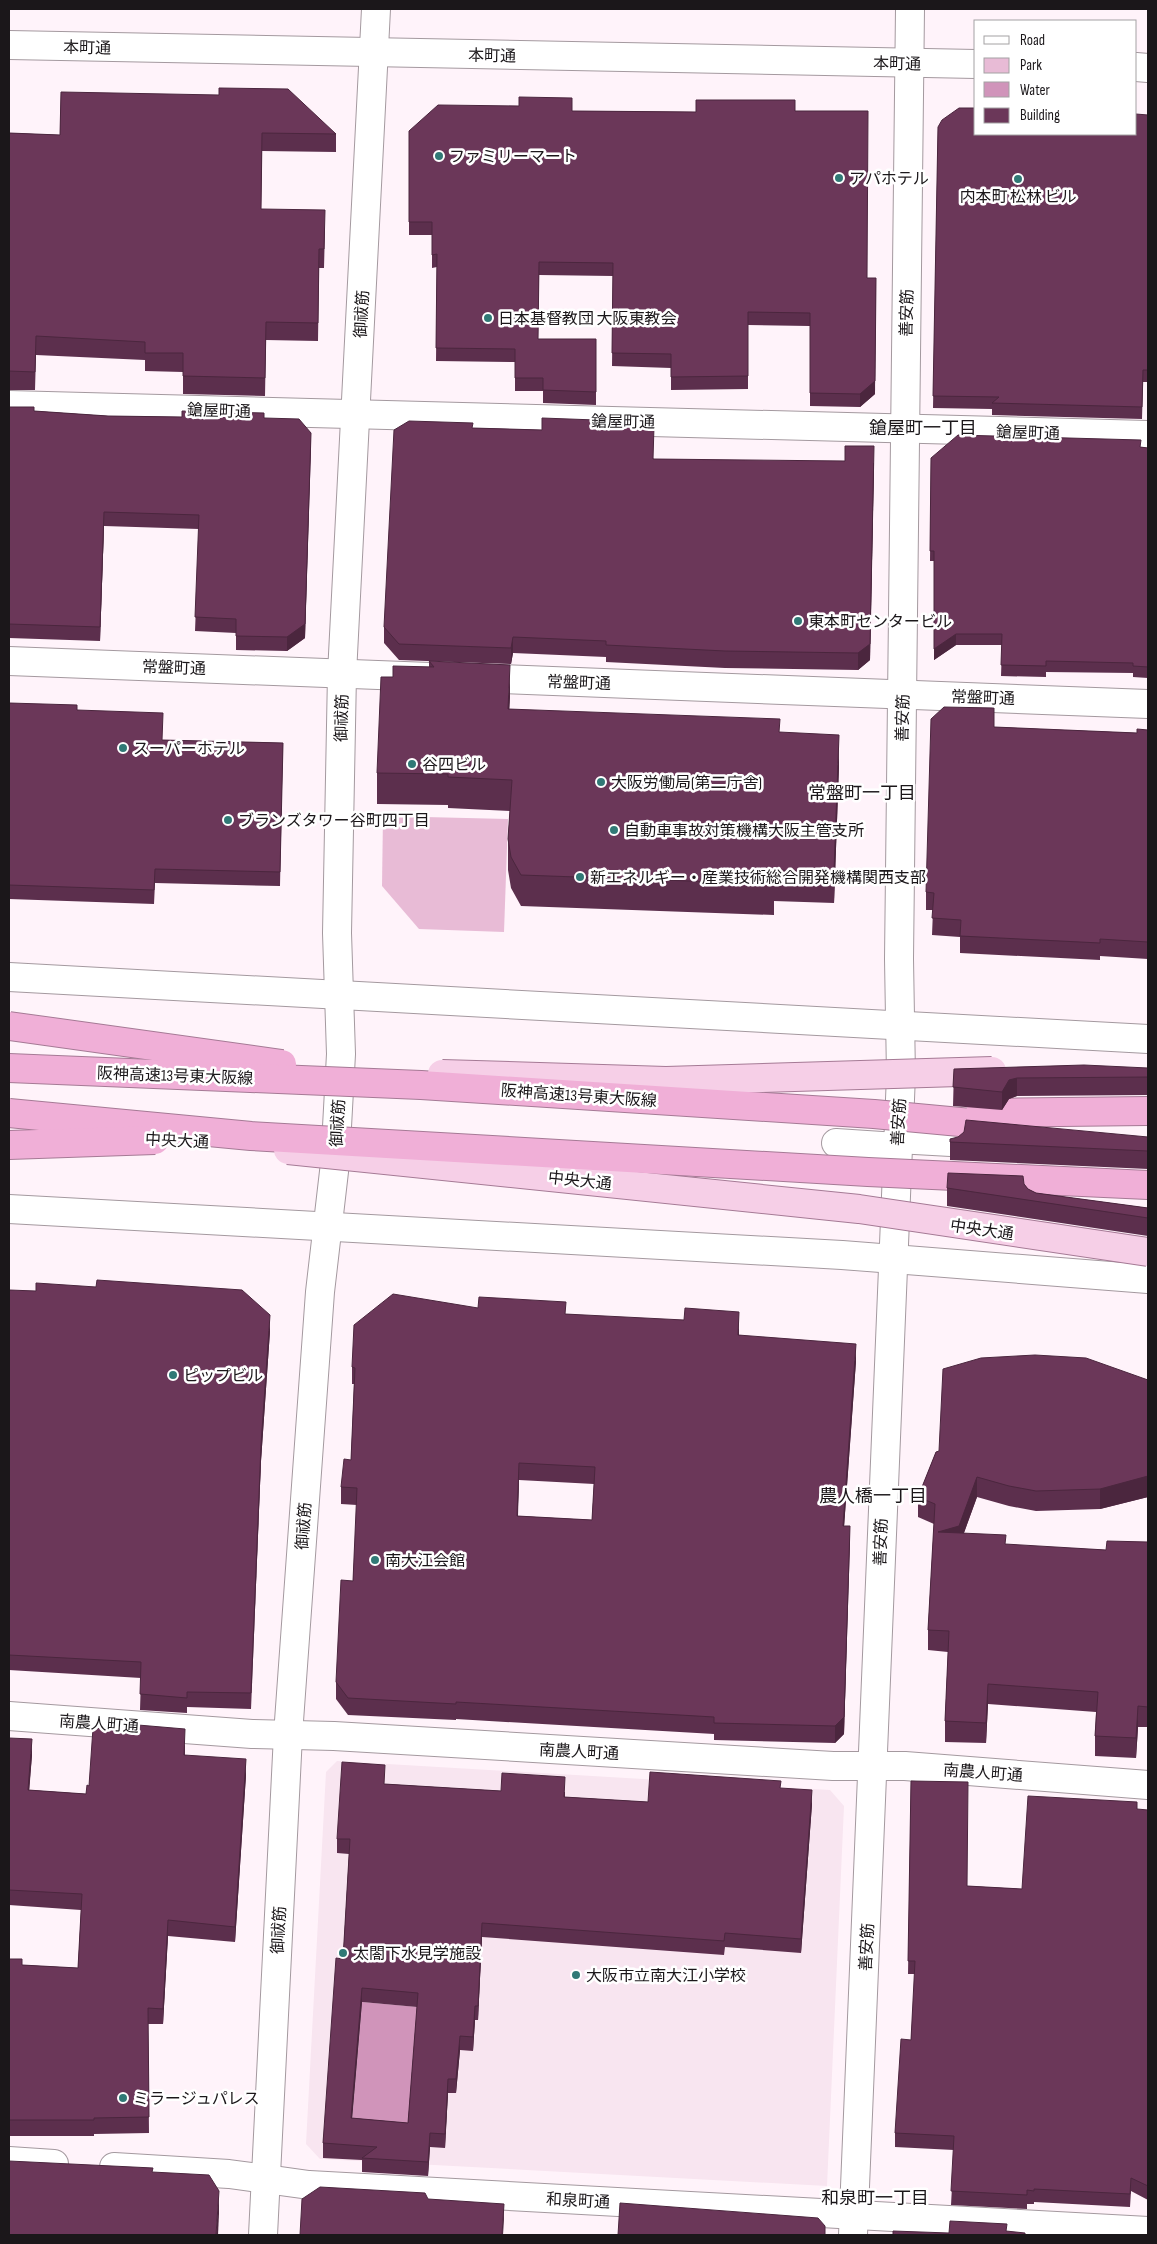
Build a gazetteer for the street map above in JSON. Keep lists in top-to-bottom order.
{
  "streets": {
    "highway": ["阪神高速13号東大阪線"],
    "main road": ["中央大通"],
    "street": [
      "本町通",
      "善安筋",
      "御祓筋",
      "鎗屋町通",
      "常盤町通",
      "南農人町通",
      "和泉町通"
    ]
  },
  "crossings": [
    ["本町通", "善安筋"],
    ["本町通", "御祓筋"],
    ["善安筋", "鎗屋町通"],
    ["善安筋", "常盤町通"],
    ["善安筋", "南農人町通"],
    ["善安筋", "和泉町通"],
    ["御祓筋", "鎗屋町通"],
    ["御祓筋", "常盤町通"],
    ["御祓筋", "南農人町通"],
    ["御祓筋", "和泉町通"]
  ],
  "districts": [
    "鎗屋町一丁目",
    "常盤町一丁目",
    "農人橋一丁目",
    "和泉町一丁目"
  ],
  "places": [
    "ファミリーマート",
    "アパホテル",
    "内本町 松林 ビル",
    "日本基督教団 大阪東教会",
    "東本町センタービル",
    "スーパーホテル",
    "谷四ビル",
    "大阪労働局(第二庁舎)",
    "ブランズタワー谷町四丁目",
    "自動車事故対策機構大阪主管支所",
    "新エネルギー・産業技術総合開発機構関西支部",
    "ピップビル",
    "南大江会館",
    "太閤下水見学施設",
    "大阪市立南大江小学校",
    "ミラージュパレス"
  ],
  "legend": [
    "Road",
    "Park",
    "Water",
    "Building"
  ]
}
